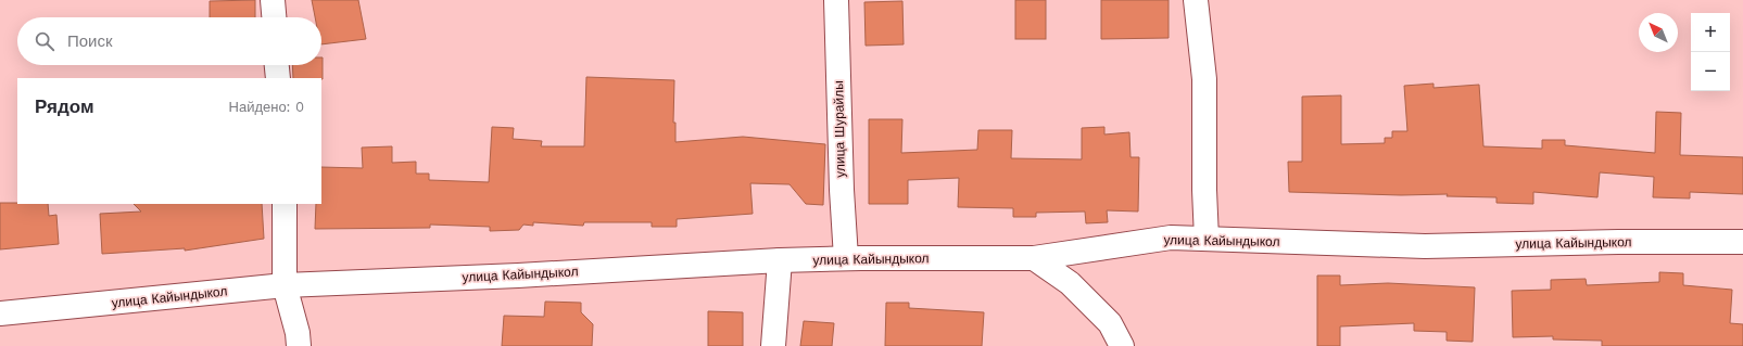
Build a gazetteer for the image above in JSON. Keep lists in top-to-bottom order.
{
  "streets": {
    "street": ["улица Шурайлы", "улица Кайындыкол"]
  },
  "crossings": [
    ["улица Шурайлы", "улица Кайындыкол"]
  ],
  "north": "top left",
  "page": {
    "map_buttons": ["+", "−"],
    "search": "Поиск",
    "heading": ["Рядом", "Найдено: 0"]
  }
}
